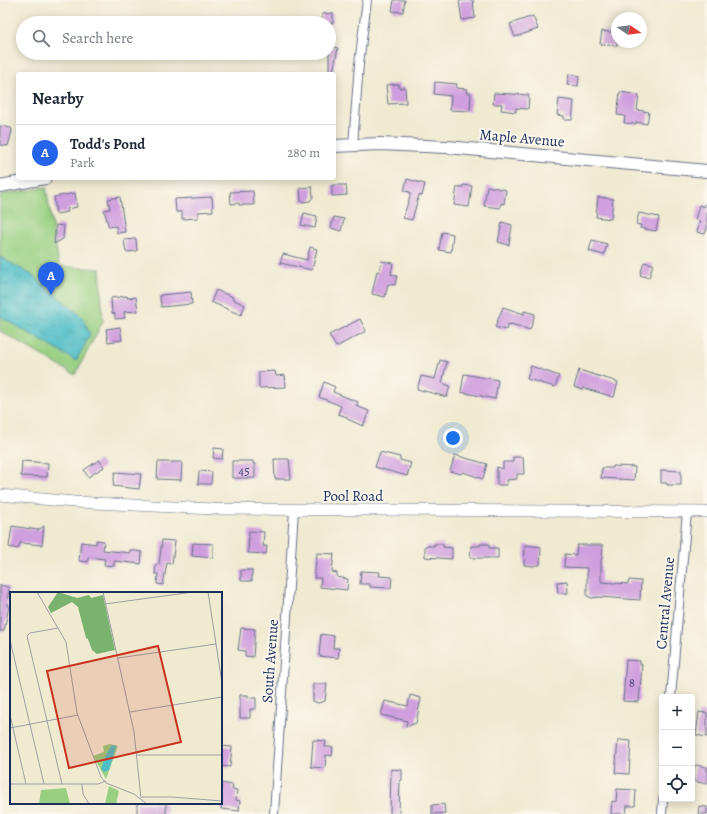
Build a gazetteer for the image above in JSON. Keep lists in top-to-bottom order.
{
  "streets": {
    "main road": ["Maple Avenue"],
    "street": ["Pool Road", "Central Avenue", "South Avenue"]
  },
  "crossings": [
    ["Pool Road", "Central Avenue"],
    ["Pool Road", "South Avenue"]
  ],
  "house_numbers": ["45", "8"],
  "north": "right",
  "page": {
    "search": "Search here",
    "heading": "Nearby",
    "list": [
      {
        "mark": "A",
        "name": "Todd's Pond",
        "note": "Park",
        "value": "280 m"
      }
    ],
    "pins": "A",
    "map_buttons": ["+", "−"]
  }
}
